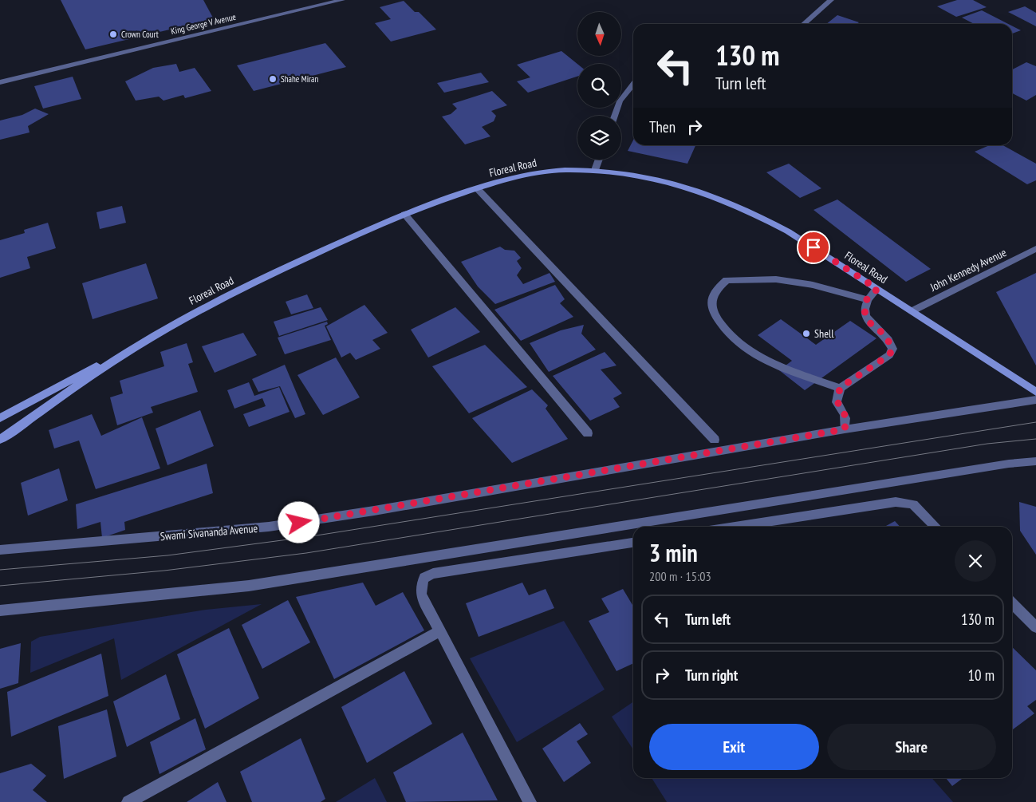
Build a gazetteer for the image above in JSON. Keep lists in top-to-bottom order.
{
  "streets": {
    "main road": ["Floreal Road"],
    "street": ["King George V Avenue", "John Kennedy Avenue", "Swami Sivananda Avenue"]
  },
  "crossings": [
    ["Floreal Road", "John Kennedy Avenue"]
  ],
  "places": ["Crown Court", "Shahe Miran", "Shell"],
  "north": "bottom",
  "page": {
    "turn": ["130 m", "Turn left"],
    "then": "Then",
    "heading": ["3 min", "200 m · 15:03"],
    "list": [
      {
        "name": "Turn left",
        "value": "130 m"
      },
      {
        "name": "Turn right",
        "value": "10 m"
      }
    ],
    "buttons": ["Exit", "Share"]
  }
}
